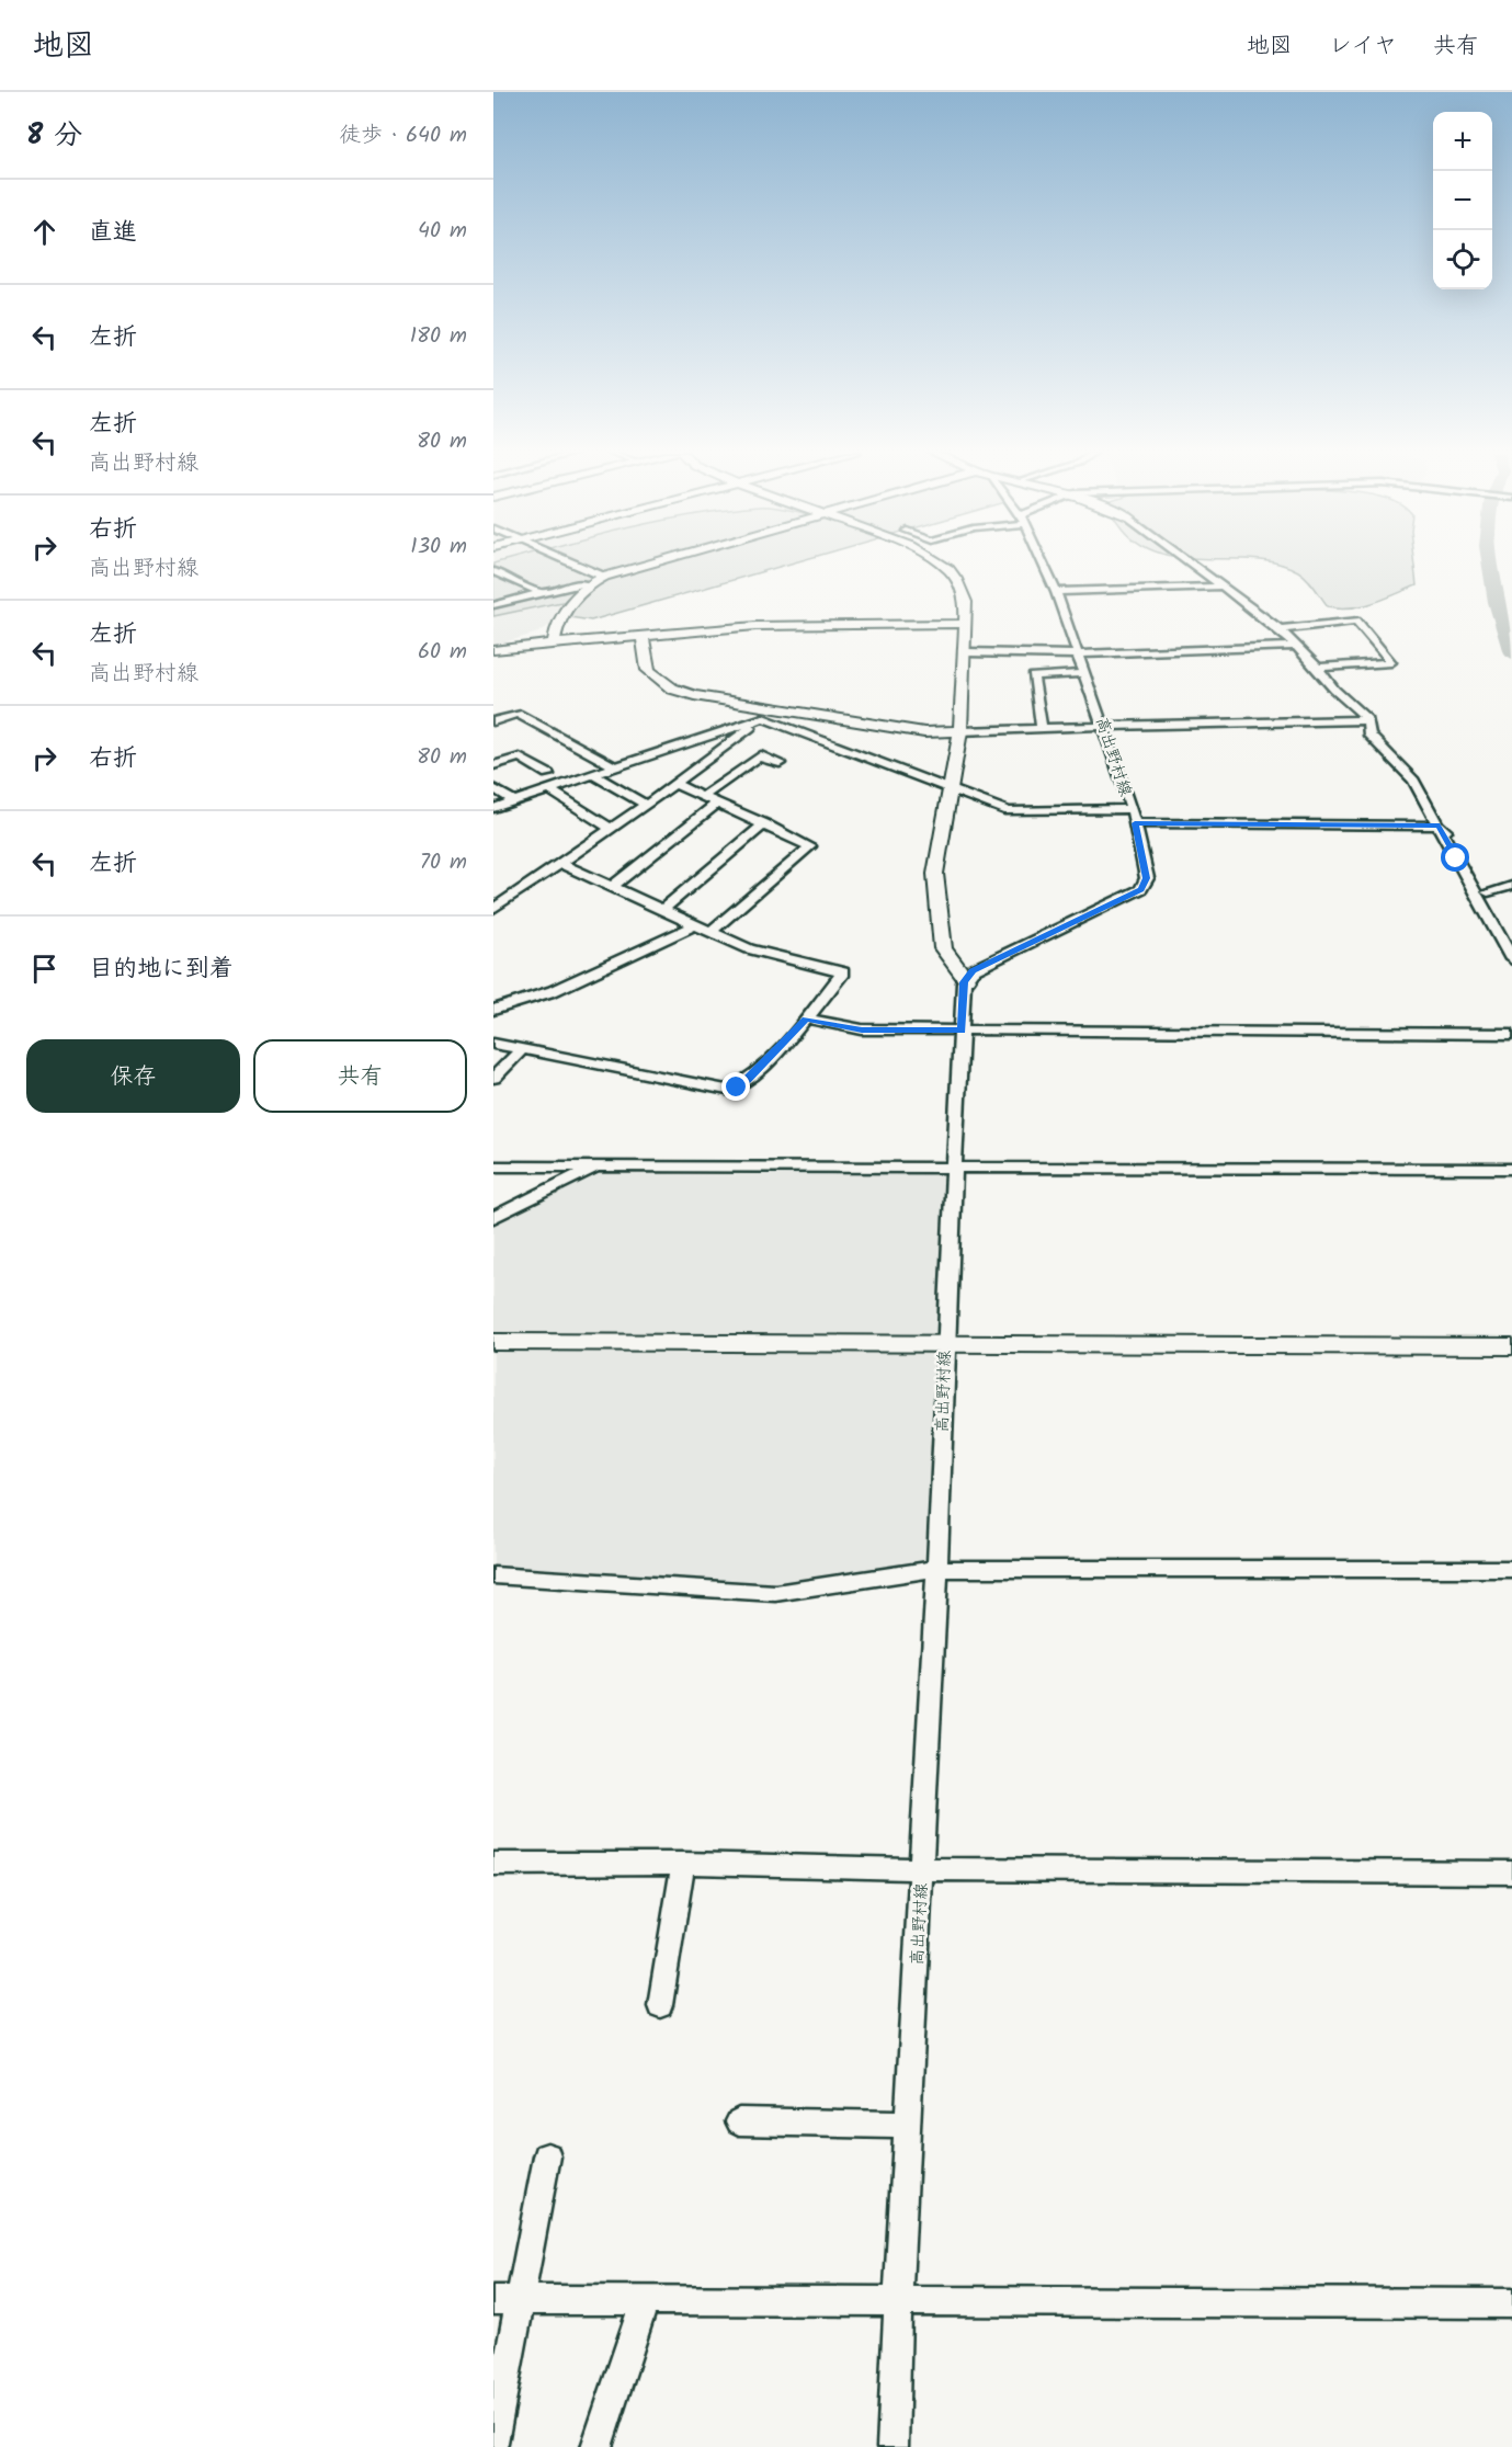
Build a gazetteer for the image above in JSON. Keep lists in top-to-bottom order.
{
  "streets": {
    "street": ["高出野村線"]
  },
  "page": {
    "header": "地図",
    "nav": ["地図", "レイヤ", "共有"],
    "heading": ["8 分", "徒歩 · 640 m"],
    "map_buttons": ["+", "−"],
    "list": [
      ["直進", "40 m"],
      ["左折", "180 m"],
      ["左折", "高出野村線", "80 m"],
      ["右折", "高出野村線", "130 m"],
      ["左折", "高出野村線", "60 m"],
      ["右折", "80 m"],
      ["左折", "70 m"],
      "目的地に到着"
    ],
    "buttons": ["保存", "共有"]
  }
}
